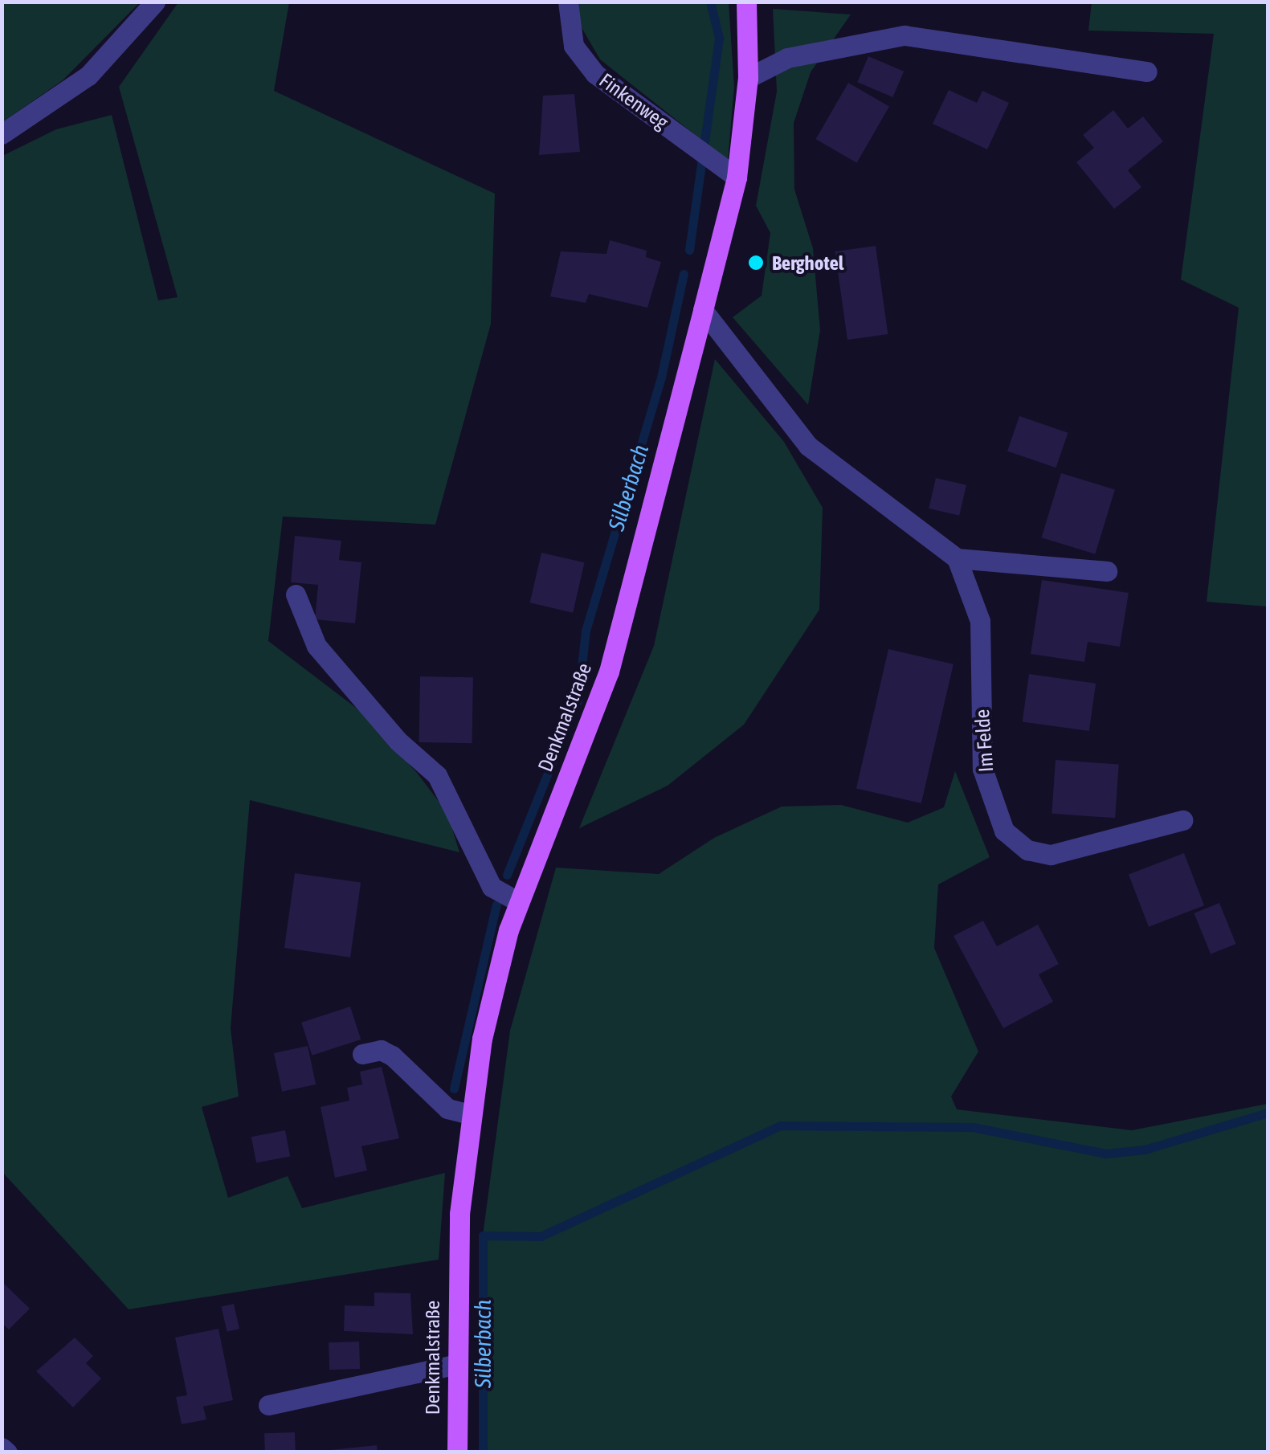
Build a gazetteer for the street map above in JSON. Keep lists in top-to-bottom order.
{
  "streets": {
    "main road": ["Denkmalstraße"],
    "street": ["Finkenweg", "Im Felde"]
  },
  "crossings": [
    ["Finkenweg", "Denkmalstraße"]
  ],
  "water": ["Silberbach"],
  "places": ["Berghotel"]
}
